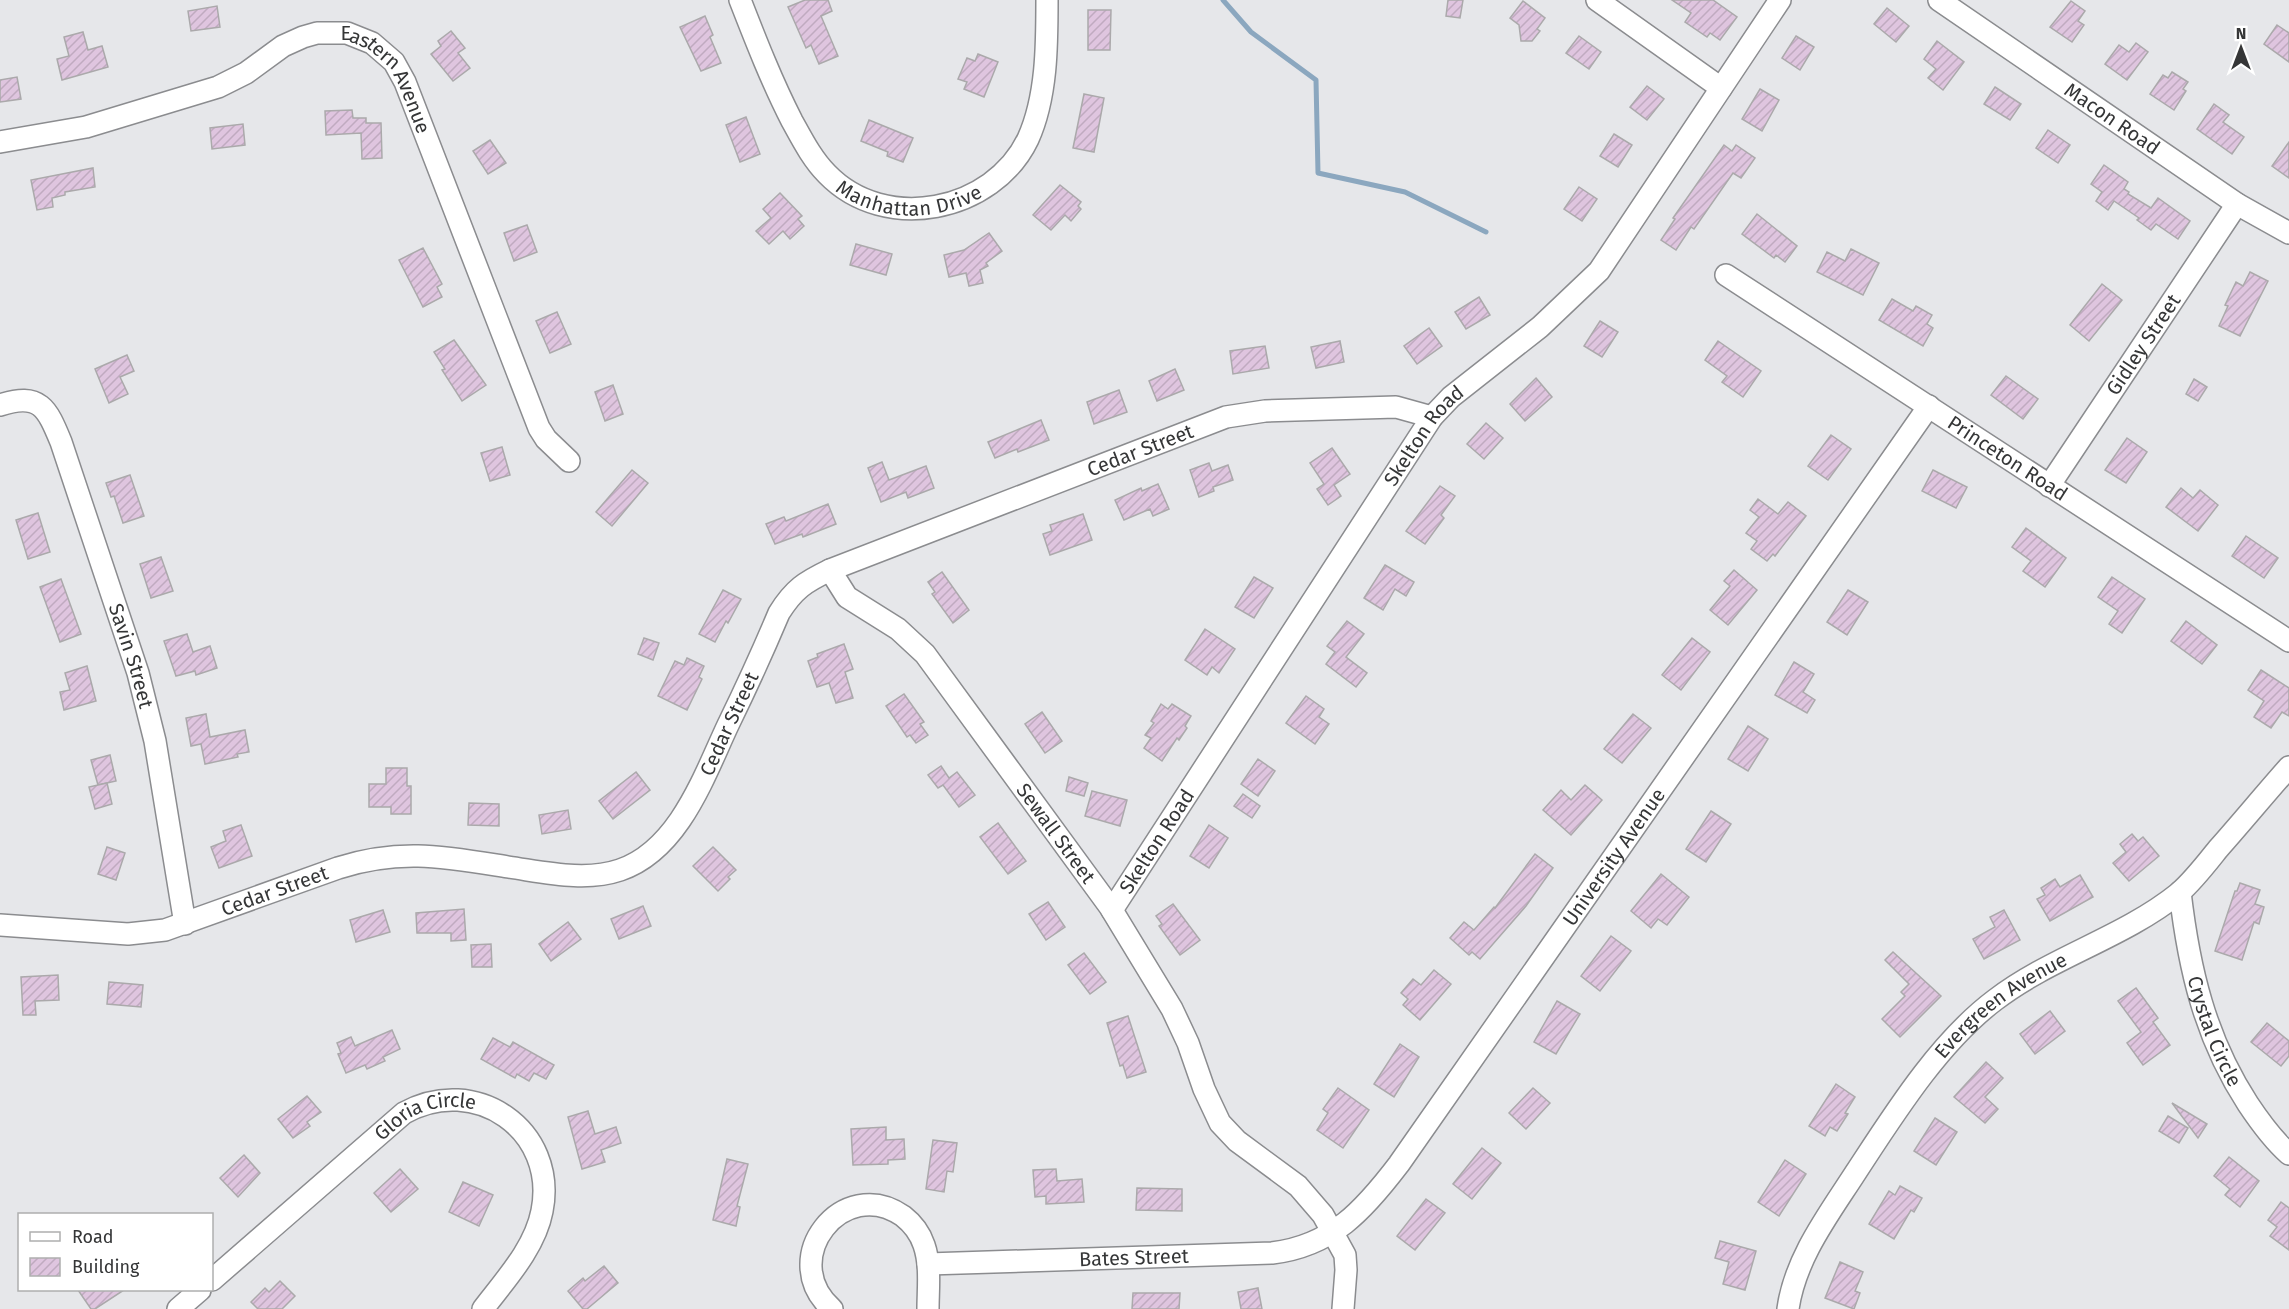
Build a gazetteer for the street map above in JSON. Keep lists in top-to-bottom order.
{
  "streets": {
    "street": [
      "Eastern Avenue",
      "Macon Road",
      "Manhattan Drive",
      "Gidley Street",
      "Skelton Road",
      "Cedar Street",
      "Princeton Road",
      "Savin Street",
      "Sewall Street",
      "University Avenue",
      "Evergreen Avenue",
      "Crystal Circle",
      "Gloria Circle",
      "Bates Street"
    ]
  },
  "crossings": [
    ["Macon Road", "Gidley Street"],
    ["Gidley Street", "Princeton Road"],
    ["Skelton Road", "Cedar Street"],
    ["Skelton Road", "Sewall Street"],
    ["Cedar Street", "Savin Street"],
    ["Cedar Street", "Sewall Street"],
    ["Princeton Road", "University Avenue"],
    ["Sewall Street", "University Avenue"],
    ["Sewall Street", "Bates Street"],
    ["University Avenue", "Bates Street"],
    ["Evergreen Avenue", "Crystal Circle"]
  ],
  "legend": ["Road", "Building"],
  "north": "top"
}
